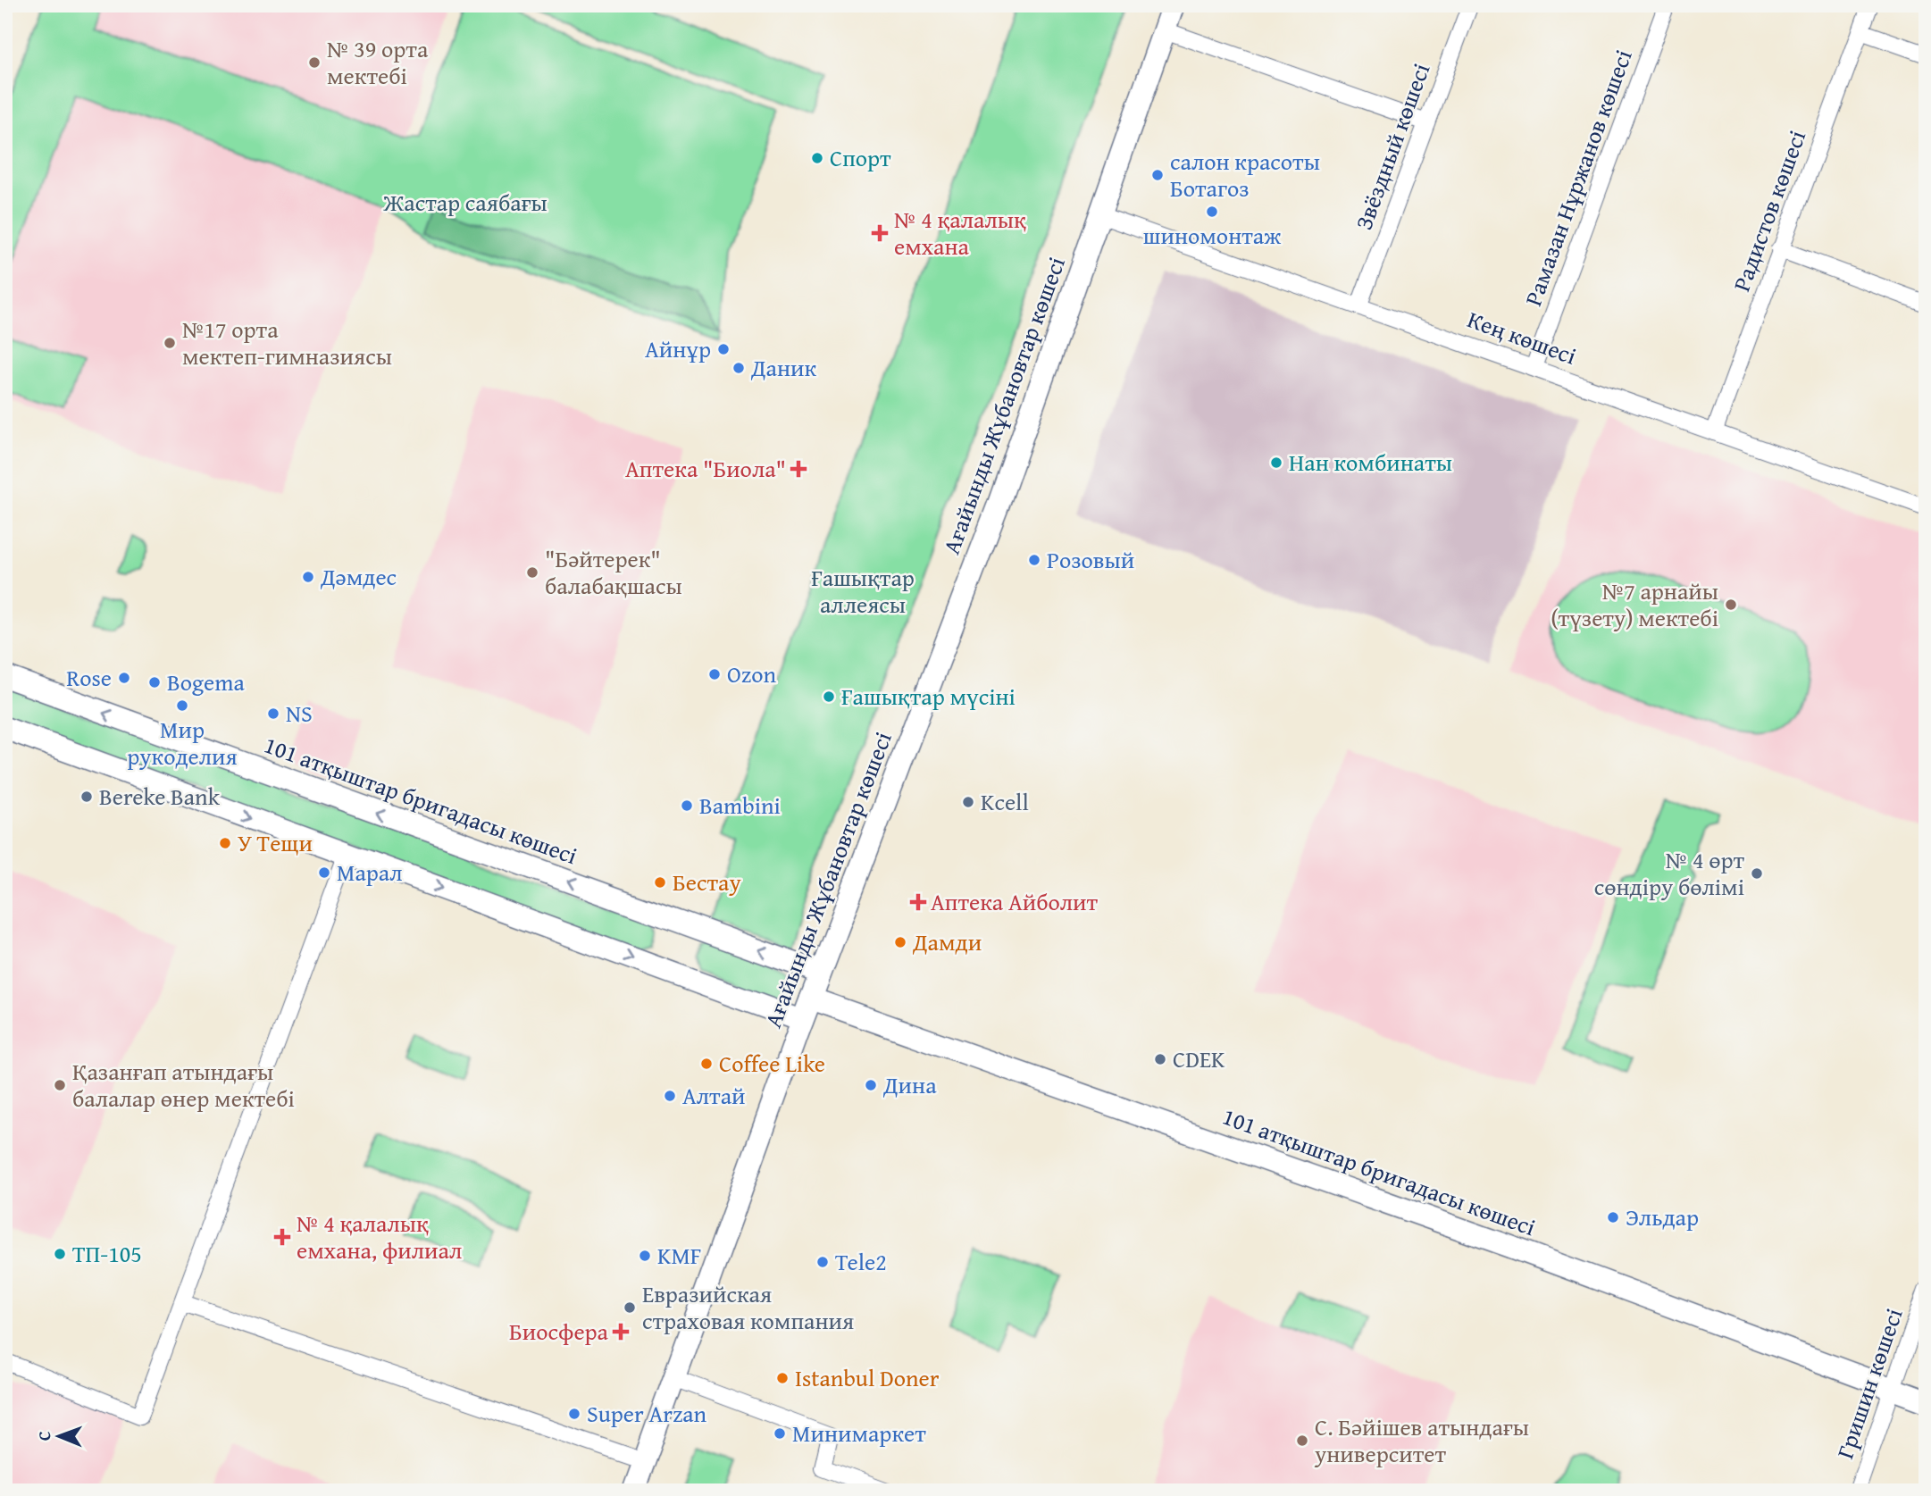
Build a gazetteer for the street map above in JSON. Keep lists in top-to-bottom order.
{
  "streets": {
    "street": [
      "Звёздный көшесі",
      "Рамазан Нұржанов көшесі",
      "Радистов көшесі",
      "Кең көшесі",
      "Ағайынды Жұбановтар көшесі",
      "101 атқыштар бригадасы көшесі",
      "Гришин көшесі"
    ]
  },
  "crossings": [
    ["Звёздный көшесі", "Кең көшесі"],
    ["Рамазан Нұржанов көшесі", "Кең көшесі"],
    ["Радистов көшесі", "Кең көшесі"],
    ["Кең көшесі", "Ағайынды Жұбановтар көшесі"],
    ["Ағайынды Жұбановтар көшесі", "101 атқыштар бригадасы көшесі"],
    ["101 атқыштар бригадасы көшесі", "Гришин көшесі"]
  ],
  "parks": ["Жастар саябағы", "Ғашықтар аллеясы"],
  "places": {
    "other": [
      "№ 39 орта мектебі",
      "Спорт",
      "салон красоты Ботагоз",
      "шиномонтаж",
      "№17 орта мектеп-гимназиясы",
      "Айнұр",
      "Даник",
      "Нан комбинаты",
      "Розовый",
      "\"Бәйтерек\" балабақшасы",
      "Дәмдес",
      "№7 арнайы (түзету) мектебі",
      "Ozon",
      "Rose",
      "Bogema",
      "Ғашықтар мүсіні",
      "Мир рукоделия",
      "NS",
      "Bereke Bank",
      "Kcell",
      "Bambini",
      "У Тещи",
      "Марал",
      "№ 4 өрт сөндіру бөлімі",
      "Бестау",
      "Дамди",
      "CDEK",
      "Coffee Like",
      "Қазанғап атындағы балалар өнер мектебі",
      "Дина",
      "Алтай",
      "Эльдар",
      "ТП-105",
      "KMF",
      "Tele2",
      "Евразийская страховая компания",
      "Istanbul Doner",
      "Super Arzan",
      "Минимаркет",
      "С. Бәйішев атындағы университет"
    ],
    "health": [
      "№ 4 қалалық емхана",
      "Аптека \"Биола\"",
      "Аптека Айболит",
      "№ 4 қалалық емхана, филиал",
      "Биосфера"
    ]
  },
  "north": "left"
}
